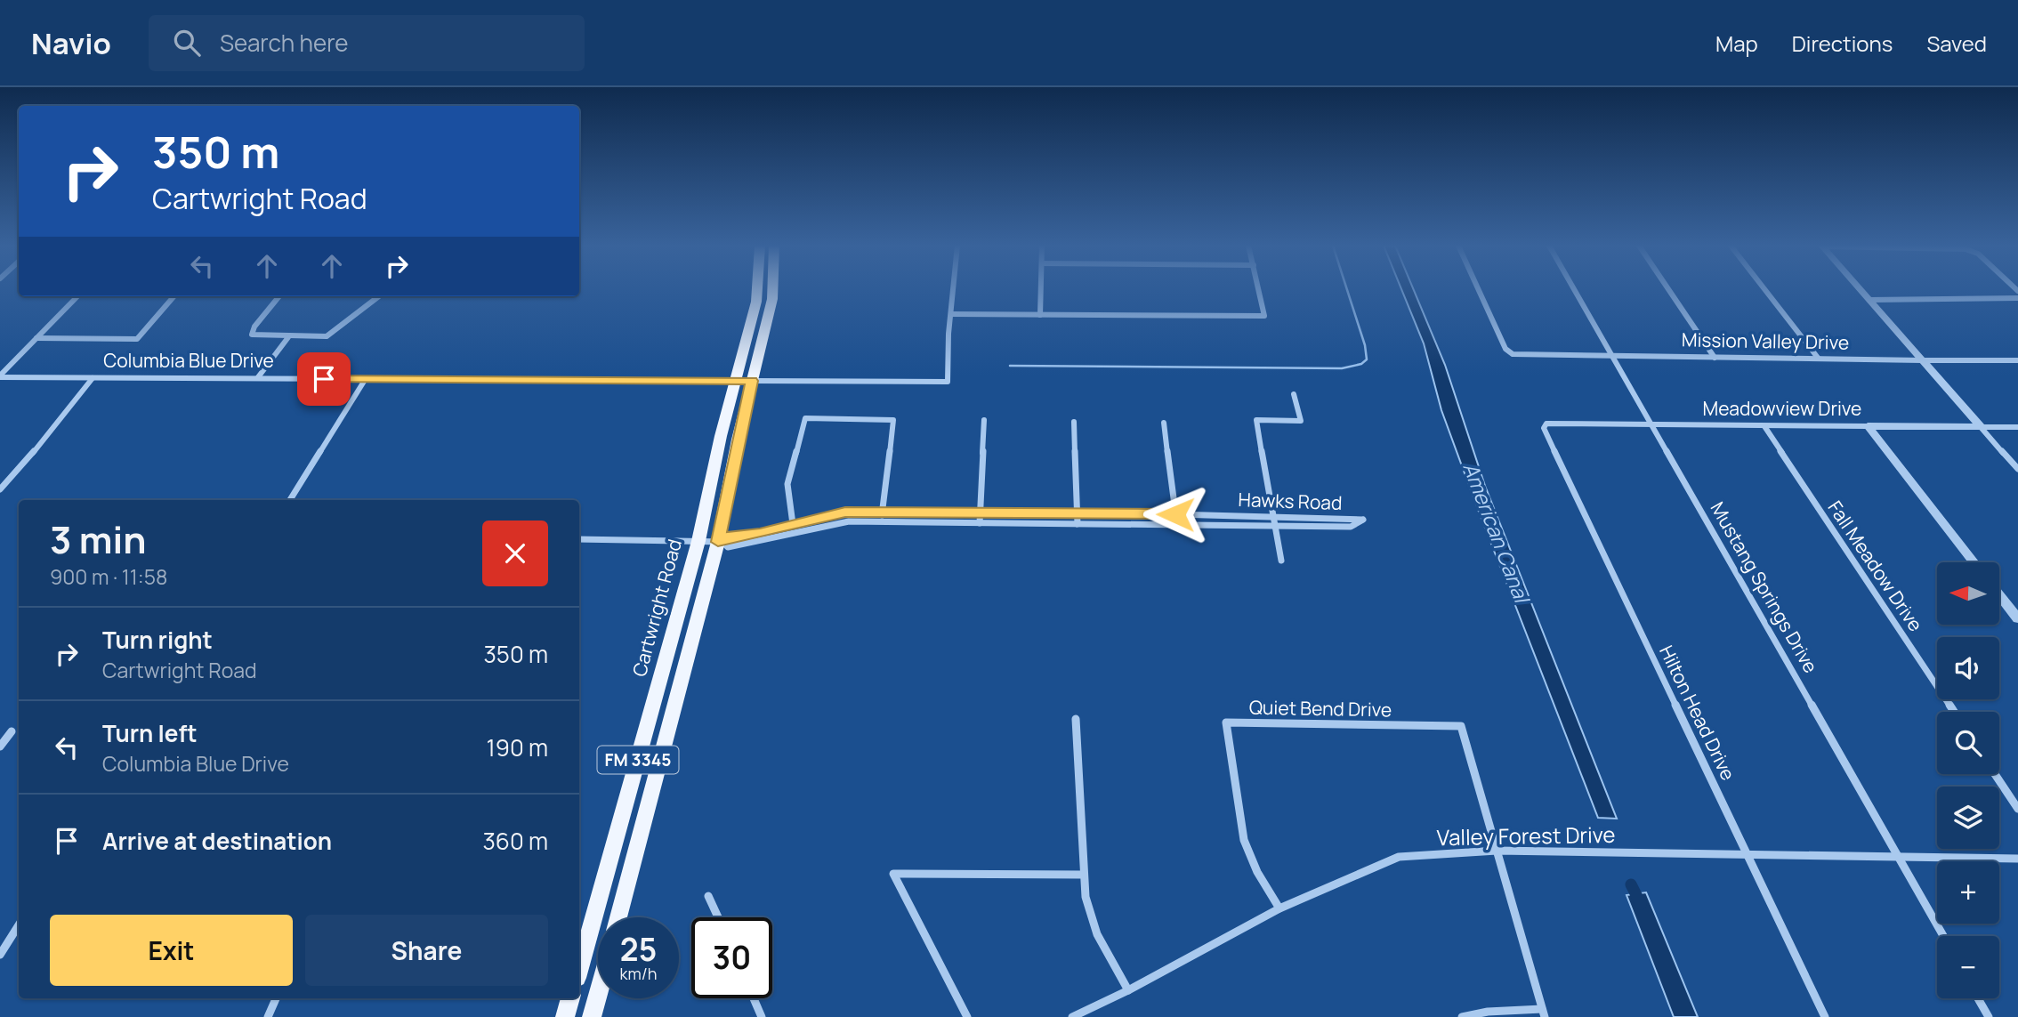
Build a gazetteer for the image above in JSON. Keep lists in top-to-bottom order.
{
  "streets": {
    "main road": ["Cartwright Road", "FM 3345"],
    "street": [
      "Mission Valley Drive",
      "Columbia Blue Drive",
      "Meadowview Drive",
      "Hawks Road",
      "Fall Meadow Drive",
      "Mustang Springs Drive",
      "Quiet Bend Drive",
      "Hilton Head Drive",
      "Valley Forest Drive"
    ]
  },
  "crossings": [
    ["Mission Valley Drive", "Mustang Springs Drive"],
    ["Columbia Blue Drive", "Cartwright Road"],
    ["Columbia Blue Drive", "FM 3345"],
    ["Meadowview Drive", "Fall Meadow Drive"],
    ["Meadowview Drive", "Mustang Springs Drive"],
    ["Meadowview Drive", "Hilton Head Drive"],
    ["Hawks Road", "Cartwright Road"],
    ["Hawks Road", "FM 3345"],
    ["Mustang Springs Drive", "Valley Forest Drive"],
    ["Quiet Bend Drive", "Valley Forest Drive"],
    ["Hilton Head Drive", "Valley Forest Drive"]
  ],
  "water": ["American Canal"],
  "north": "left",
  "page": {
    "header": "Navio",
    "search": "Search here",
    "nav": ["Map", "Directions", "Saved"],
    "turn": ["350 m", "Cartwright Road"],
    "heading": ["3 min", "900 m · 11:58"],
    "map_buttons": ["+", "−"],
    "list": [
      {
        "name": "Turn right",
        "note": "Cartwright Road",
        "value": "350 m"
      },
      {
        "name": "Turn left",
        "note": "Columbia Blue Drive",
        "value": "190 m"
      },
      {
        "name": "Arrive at destination",
        "value": "360 m"
      }
    ],
    "buttons": ["Exit", "Share"],
    "speed": "25 km/h",
    "limit": "30"
  }
}
